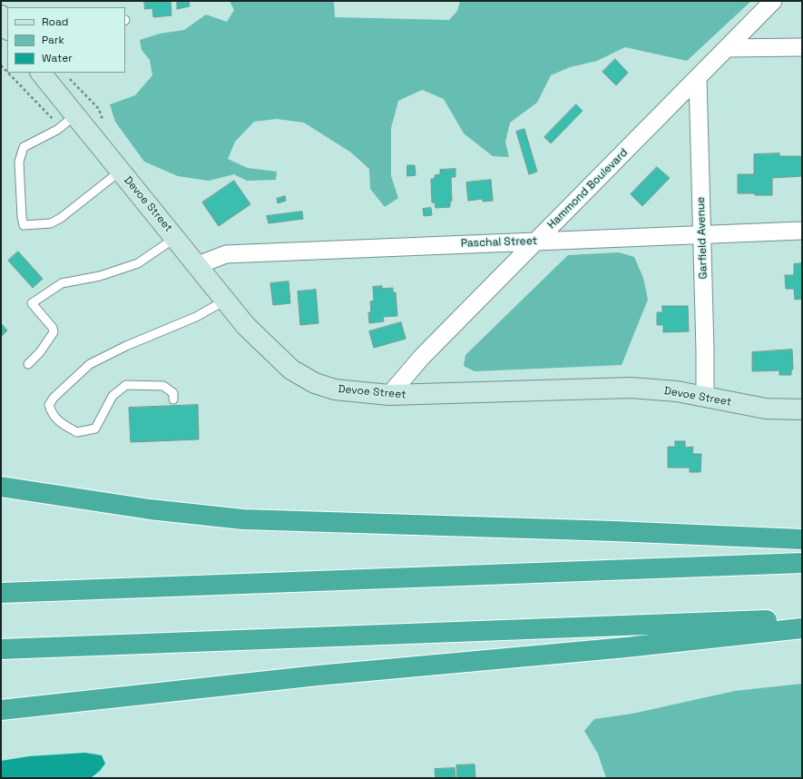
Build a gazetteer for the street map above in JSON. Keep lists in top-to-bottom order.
{
  "streets": {
    "street": [
      "Hammond Boulevard",
      "Devoe Street",
      "Garfield Avenue",
      "Paschal Street"
    ]
  },
  "crossings": [
    ["Hammond Boulevard", "Devoe Street"],
    ["Hammond Boulevard", "Garfield Avenue"],
    ["Hammond Boulevard", "Paschal Street"],
    ["Devoe Street", "Garfield Avenue"],
    ["Devoe Street", "Paschal Street"],
    ["Garfield Avenue", "Paschal Street"]
  ],
  "legend": ["Road", "Park", "Water"]
}
